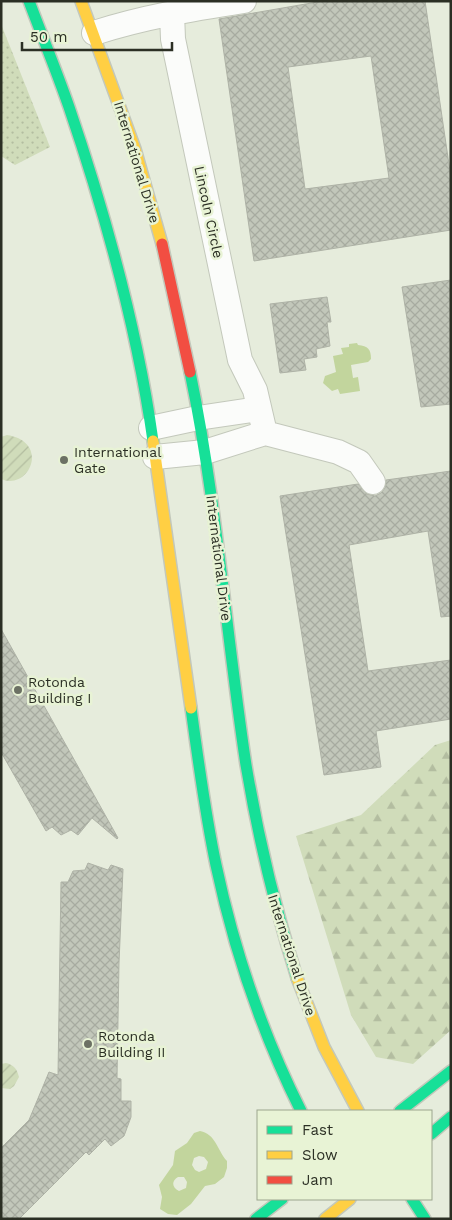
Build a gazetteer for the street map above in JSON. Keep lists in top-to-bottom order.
{
  "streets": {
    "main road": ["International Drive"],
    "street": ["Lincoln Circle"]
  },
  "places": ["International Gate", "Rotonda Building I", "Rotonda Building II"],
  "legend": ["Fast", "Slow", "Jam"],
  "scale_bar": "50 m"
}
